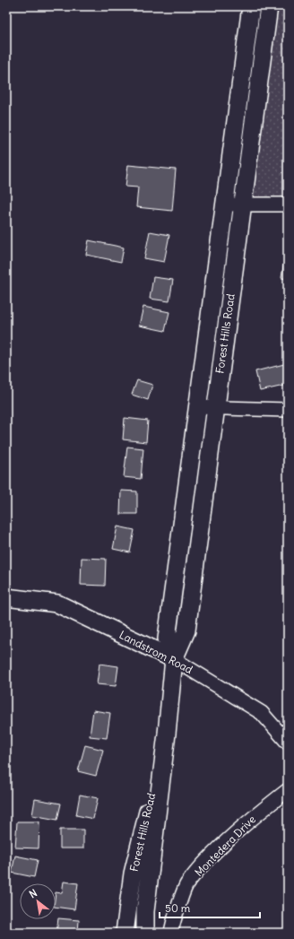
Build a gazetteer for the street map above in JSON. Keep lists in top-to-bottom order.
{
  "streets": {
    "street": ["Forest Hills Road", "Landstrom Road", "Montedera Drive"]
  },
  "crossings": [
    ["Forest Hills Road", "Landstrom Road"]
  ],
  "scale_bar": "50 m",
  "north": "top left"
}
